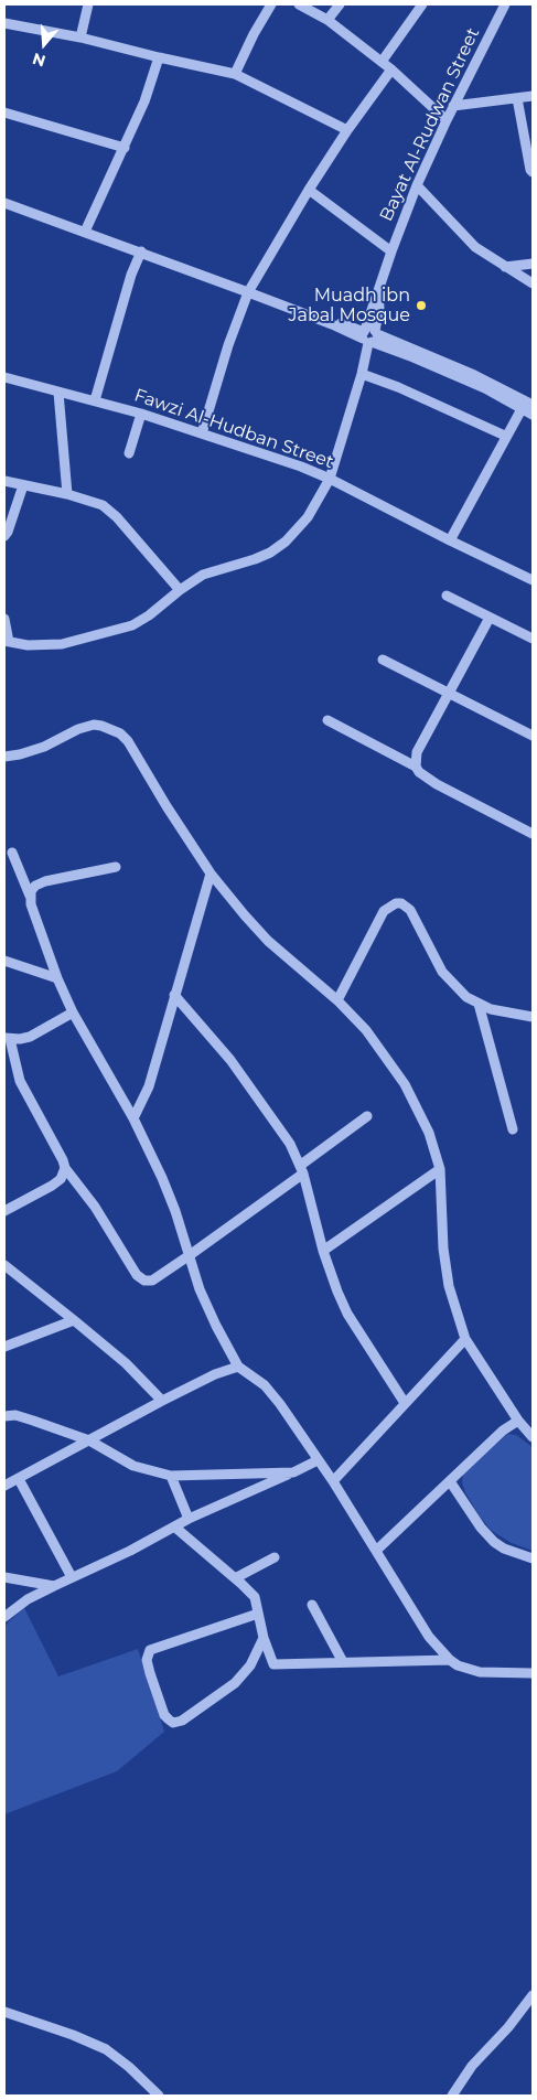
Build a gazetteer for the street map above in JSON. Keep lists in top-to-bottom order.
{
  "streets": {
    "street": ["Bayat Al-Rudwan Street", "Fawzi Al-Hudban Street"]
  },
  "crossings": [
    ["Bayat Al-Rudwan Street", "Fawzi Al-Hudban Street"]
  ],
  "places": ["Muadh ibn Jabal Mosque"],
  "north": "bottom"
}
